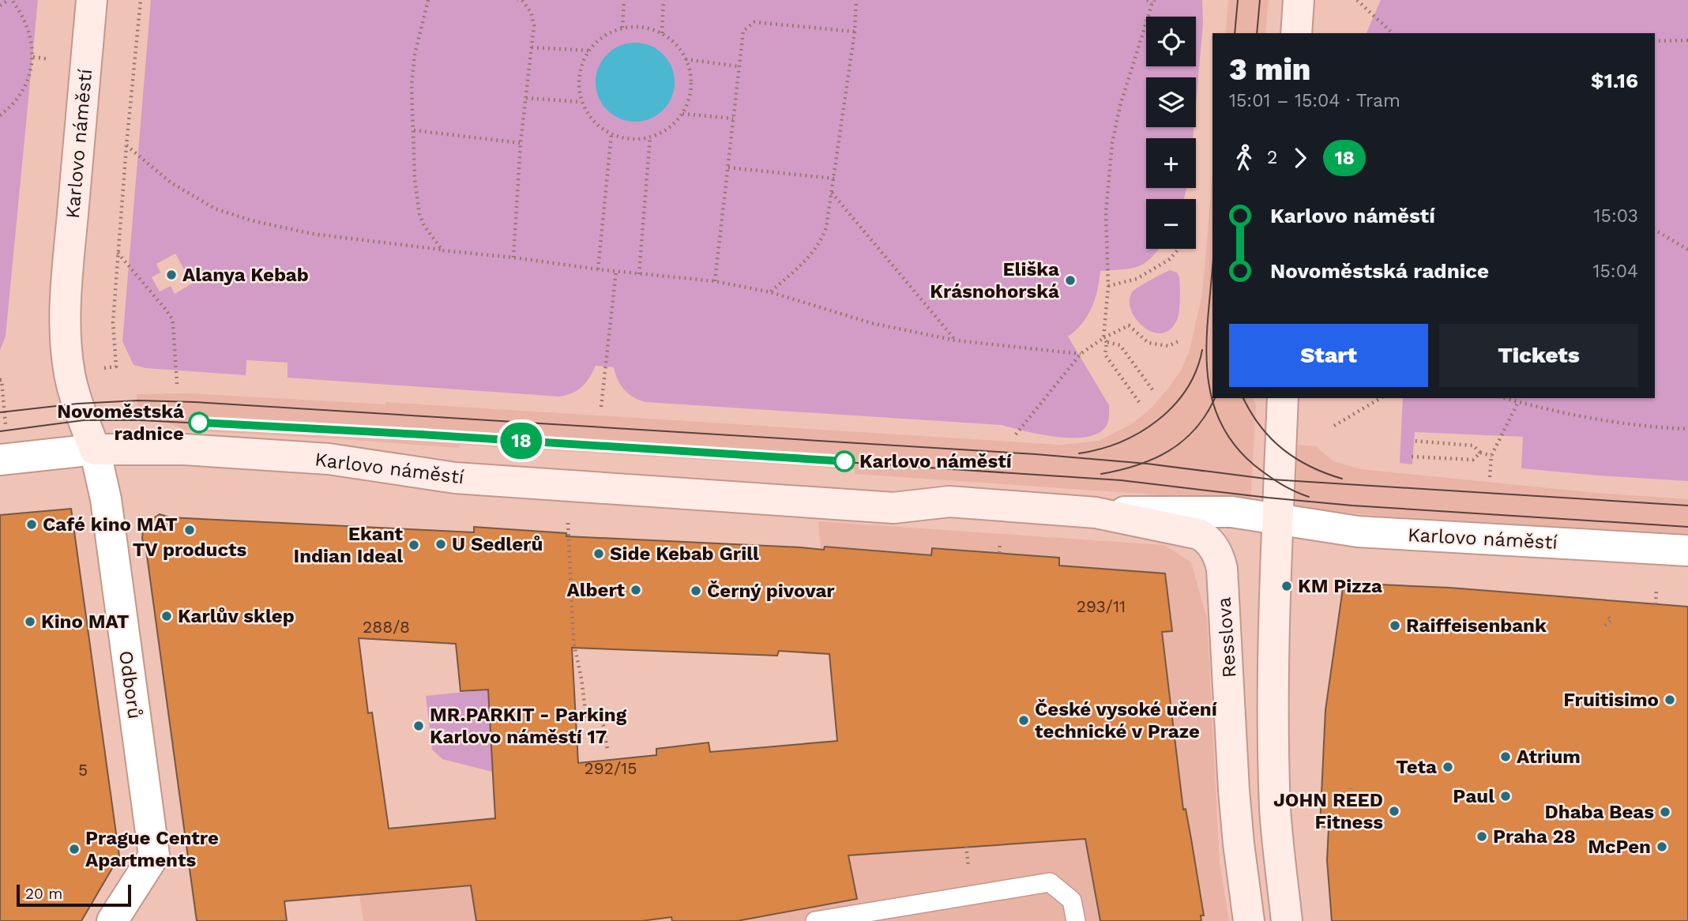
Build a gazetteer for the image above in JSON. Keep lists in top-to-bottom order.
{
  "streets": {
    "main road": ["Karlovo náměstí", "Resslova"],
    "street": ["Odborů"]
  },
  "crossings": [
    ["Karlovo náměstí", "Resslova"],
    ["Karlovo náměstí", "Odborů"]
  ],
  "places": [
    "Alanya Kebab",
    "Eliška Krásnohorská",
    "Novoměstská radnice",
    "Karlovo náměstí",
    "Café kino MAT",
    "TV products",
    "U Sedlerů",
    "Ekant Indian Ideal",
    "Side Kebab Grill",
    "KM Pizza",
    "Albert",
    "Černý pivovar",
    "Karlův sklep",
    "Kino MAT",
    "Raiffeisenbank",
    "Fruitisimo",
    "České vysoké učení technické v Praze",
    "MR.PARKIT - Parking Karlovo náměstí 17",
    "Atrium",
    "Teta",
    "Paul",
    "JOHN REED Fitness",
    "Dhaba Beas",
    "Praha 28",
    "McPen",
    "Prague Centre Apartments"
  ],
  "lines": ["tram line 18"],
  "house_numbers": [
    "293/11",
    "288/8",
    "292/15",
    "5"
  ],
  "scale_bar": "20 m",
  "page": {
    "on_map": "18",
    "map_buttons": ["+", "−"],
    "heading": ["3 min", "15:01 – 15:04 · Tram", "$1.16"],
    "legs": ["2", "18"],
    "list": [
      {
        "name": "Karlovo náměstí",
        "value": "15:03"
      },
      {
        "name": "Novoměstská radnice",
        "value": "15:04"
      }
    ],
    "buttons": ["Start", "Tickets"],
    "scale": "20 m"
  }
}
